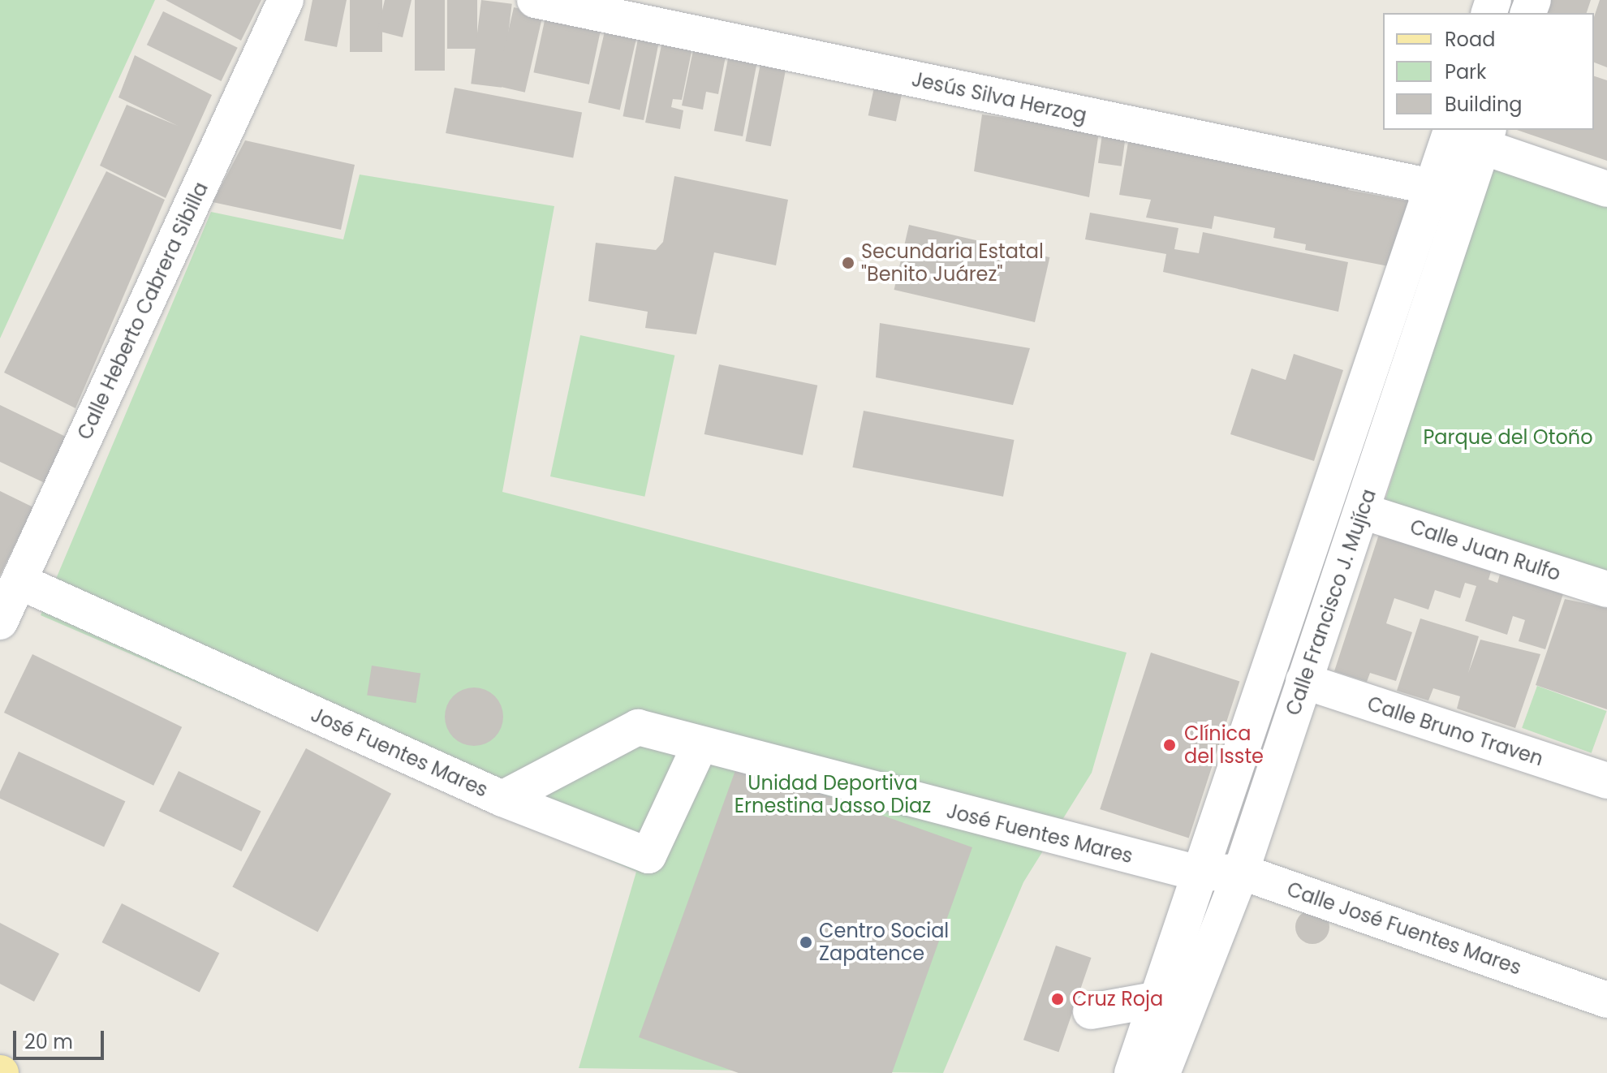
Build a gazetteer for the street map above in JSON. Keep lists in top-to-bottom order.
{
  "streets": {
    "street": [
      "Jesús Silva Herzog",
      "Calle Heberto Cabrera Sibilla",
      "Calle Juan Rulfo",
      "Calle Francisco J. Mujíca",
      "Calle Bruno Traven",
      "José Fuentes Mares",
      "Calle José Fuentes Mares"
    ]
  },
  "crossings": [
    ["Jesús Silva Herzog", "Calle Francisco J. Mujíca"],
    ["Calle Heberto Cabrera Sibilla", "José Fuentes Mares"],
    ["Calle Juan Rulfo", "Calle Francisco J. Mujíca"],
    ["Calle Francisco J. Mujíca", "Calle Bruno Traven"],
    ["Calle Francisco J. Mujíca", "José Fuentes Mares"],
    ["Calle Francisco J. Mujíca", "Calle José Fuentes Mares"],
    ["José Fuentes Mares", "Calle José Fuentes Mares"]
  ],
  "parks": ["Parque del Otoño", "Unidad Deportiva Ernestina Jasso Diaz"],
  "places": [
    "Secundaria Estatal \"Benito Juárez\"",
    "Clínica del Isste",
    "Centro Social Zapatence",
    "Cruz Roja"
  ],
  "legend": ["Road", "Park", "Building"],
  "scale_bar": "20 m"
}
